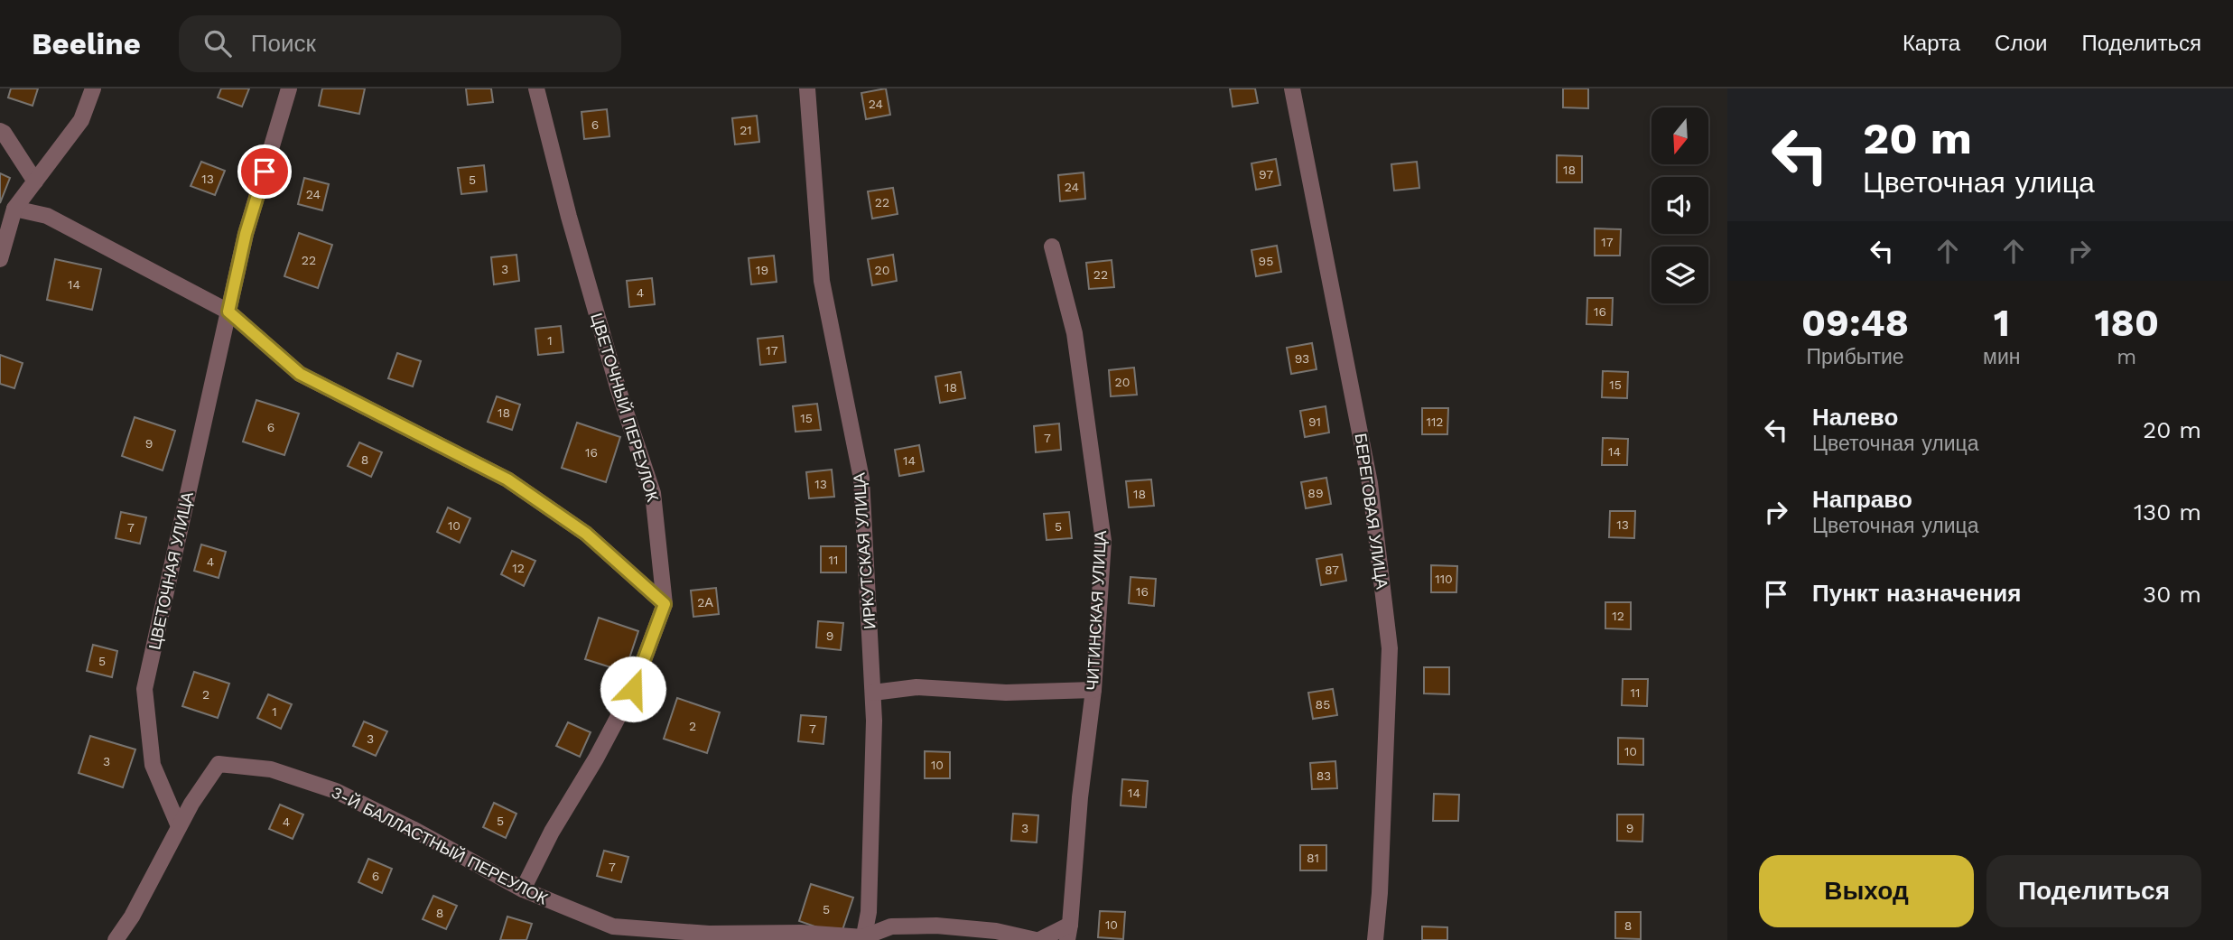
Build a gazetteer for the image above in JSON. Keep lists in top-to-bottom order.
{
  "streets": {
    "street": [
      "ЦВЕТОЧНЫЙ ПЕРЕУЛОК",
      "БЕРЕГОВАЯ УЛИЦА",
      "ИРКУТСКАЯ УЛИЦА",
      "ЦВЕТОЧНАЯ УЛИЦА",
      "ЧИТИНСКАЯ УЛИЦА",
      "3-Й БАЛЛАСТНЫЙ ПЕРЕУЛОК"
    ]
  },
  "crossings": [
    ["ЦВЕТОЧНЫЙ ПЕРЕУЛОК", "3-Й БАЛЛАСТНЫЙ ПЕРЕУЛОК"],
    ["ИРКУТСКАЯ УЛИЦА", "3-Й БАЛЛАСТНЫЙ ПЕРЕУЛОК"],
    ["ЦВЕТОЧНАЯ УЛИЦА", "3-Й БАЛЛАСТНЫЙ ПЕРЕУЛОК"]
  ],
  "house_numbers": [
    "24",
    "6",
    "21",
    "18",
    "97",
    "13",
    "5",
    "24",
    "24",
    "22",
    "17",
    "22",
    "95",
    "3",
    "19",
    "20",
    "22",
    "14",
    "4",
    "16",
    "1",
    "17",
    "93",
    "20",
    "15",
    "18",
    "18",
    "15",
    "91",
    "112",
    "6",
    "7",
    "9",
    "14",
    "16",
    "8",
    "14",
    "13",
    "89",
    "18",
    "13",
    "10",
    "5",
    "7",
    "11",
    "4",
    "12",
    "87",
    "110",
    "16",
    "2А",
    "12",
    "9",
    "5",
    "11",
    "2",
    "85",
    "1",
    "2",
    "7",
    "3",
    "10",
    "3",
    "10",
    "83",
    "14",
    "5",
    "4",
    "3",
    "9",
    "81",
    "7",
    "6",
    "5",
    "8",
    "10",
    "8"
  ],
  "north": "bottom",
  "page": {
    "header": "Beeline",
    "search": "Поиск",
    "nav": ["Карта", "Слои", "Поделиться"],
    "turn": ["20 m", "Цветочная улица"],
    "eta": [
      "09:48",
      "Прибытие",
      "1",
      "мин",
      "180",
      "m"
    ],
    "list": [
      {
        "name": "Налево",
        "note": "Цветочная улица",
        "value": "20 m"
      },
      {
        "name": "Направо",
        "note": "Цветочная улица",
        "value": "130 m"
      },
      {
        "name": "Пункт назначения",
        "value": "30 m"
      }
    ],
    "buttons": ["Выход", "Поделиться"]
  }
}
